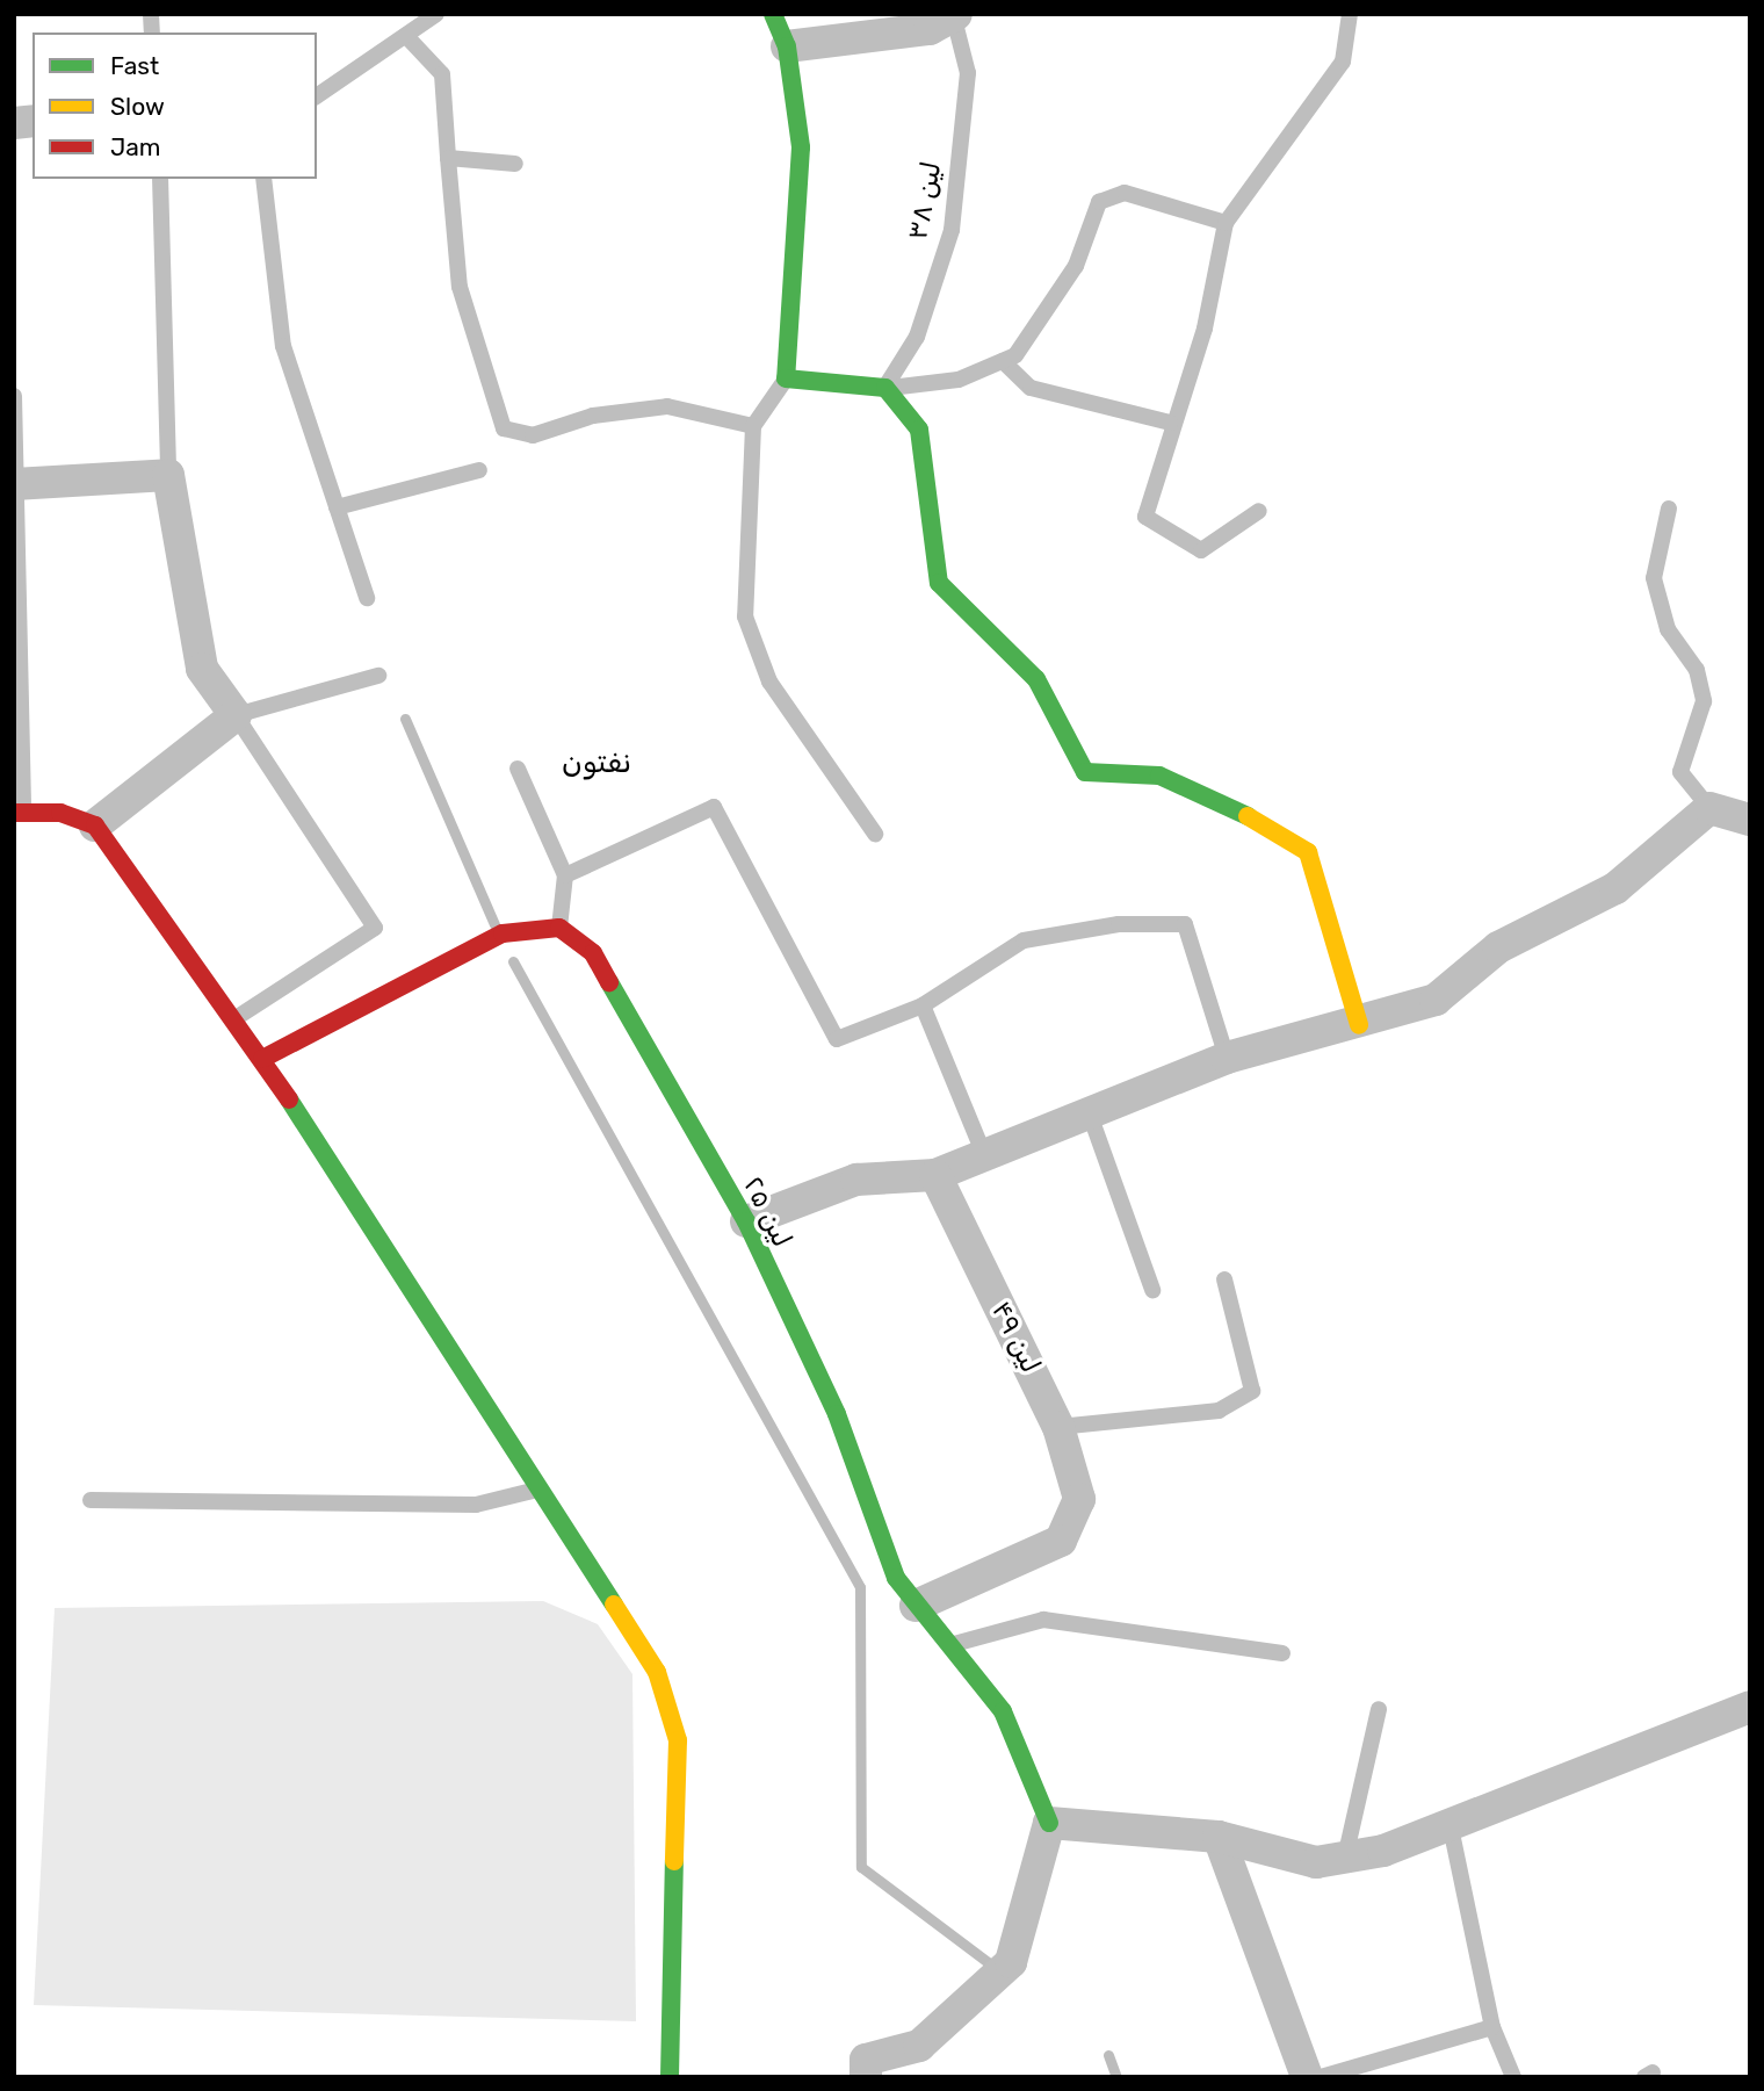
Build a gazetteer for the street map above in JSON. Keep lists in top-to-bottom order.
{
  "streets": {
    "street": ["لین ۲۵", "لین ۴۹"],
    "lane": ["لین ۳۸"]
  },
  "crossings": [
    ["لین ۲۵", "لین ۴۹"]
  ],
  "districts": ["نفتون"],
  "legend": ["Fast", "Slow", "Jam"]
}
